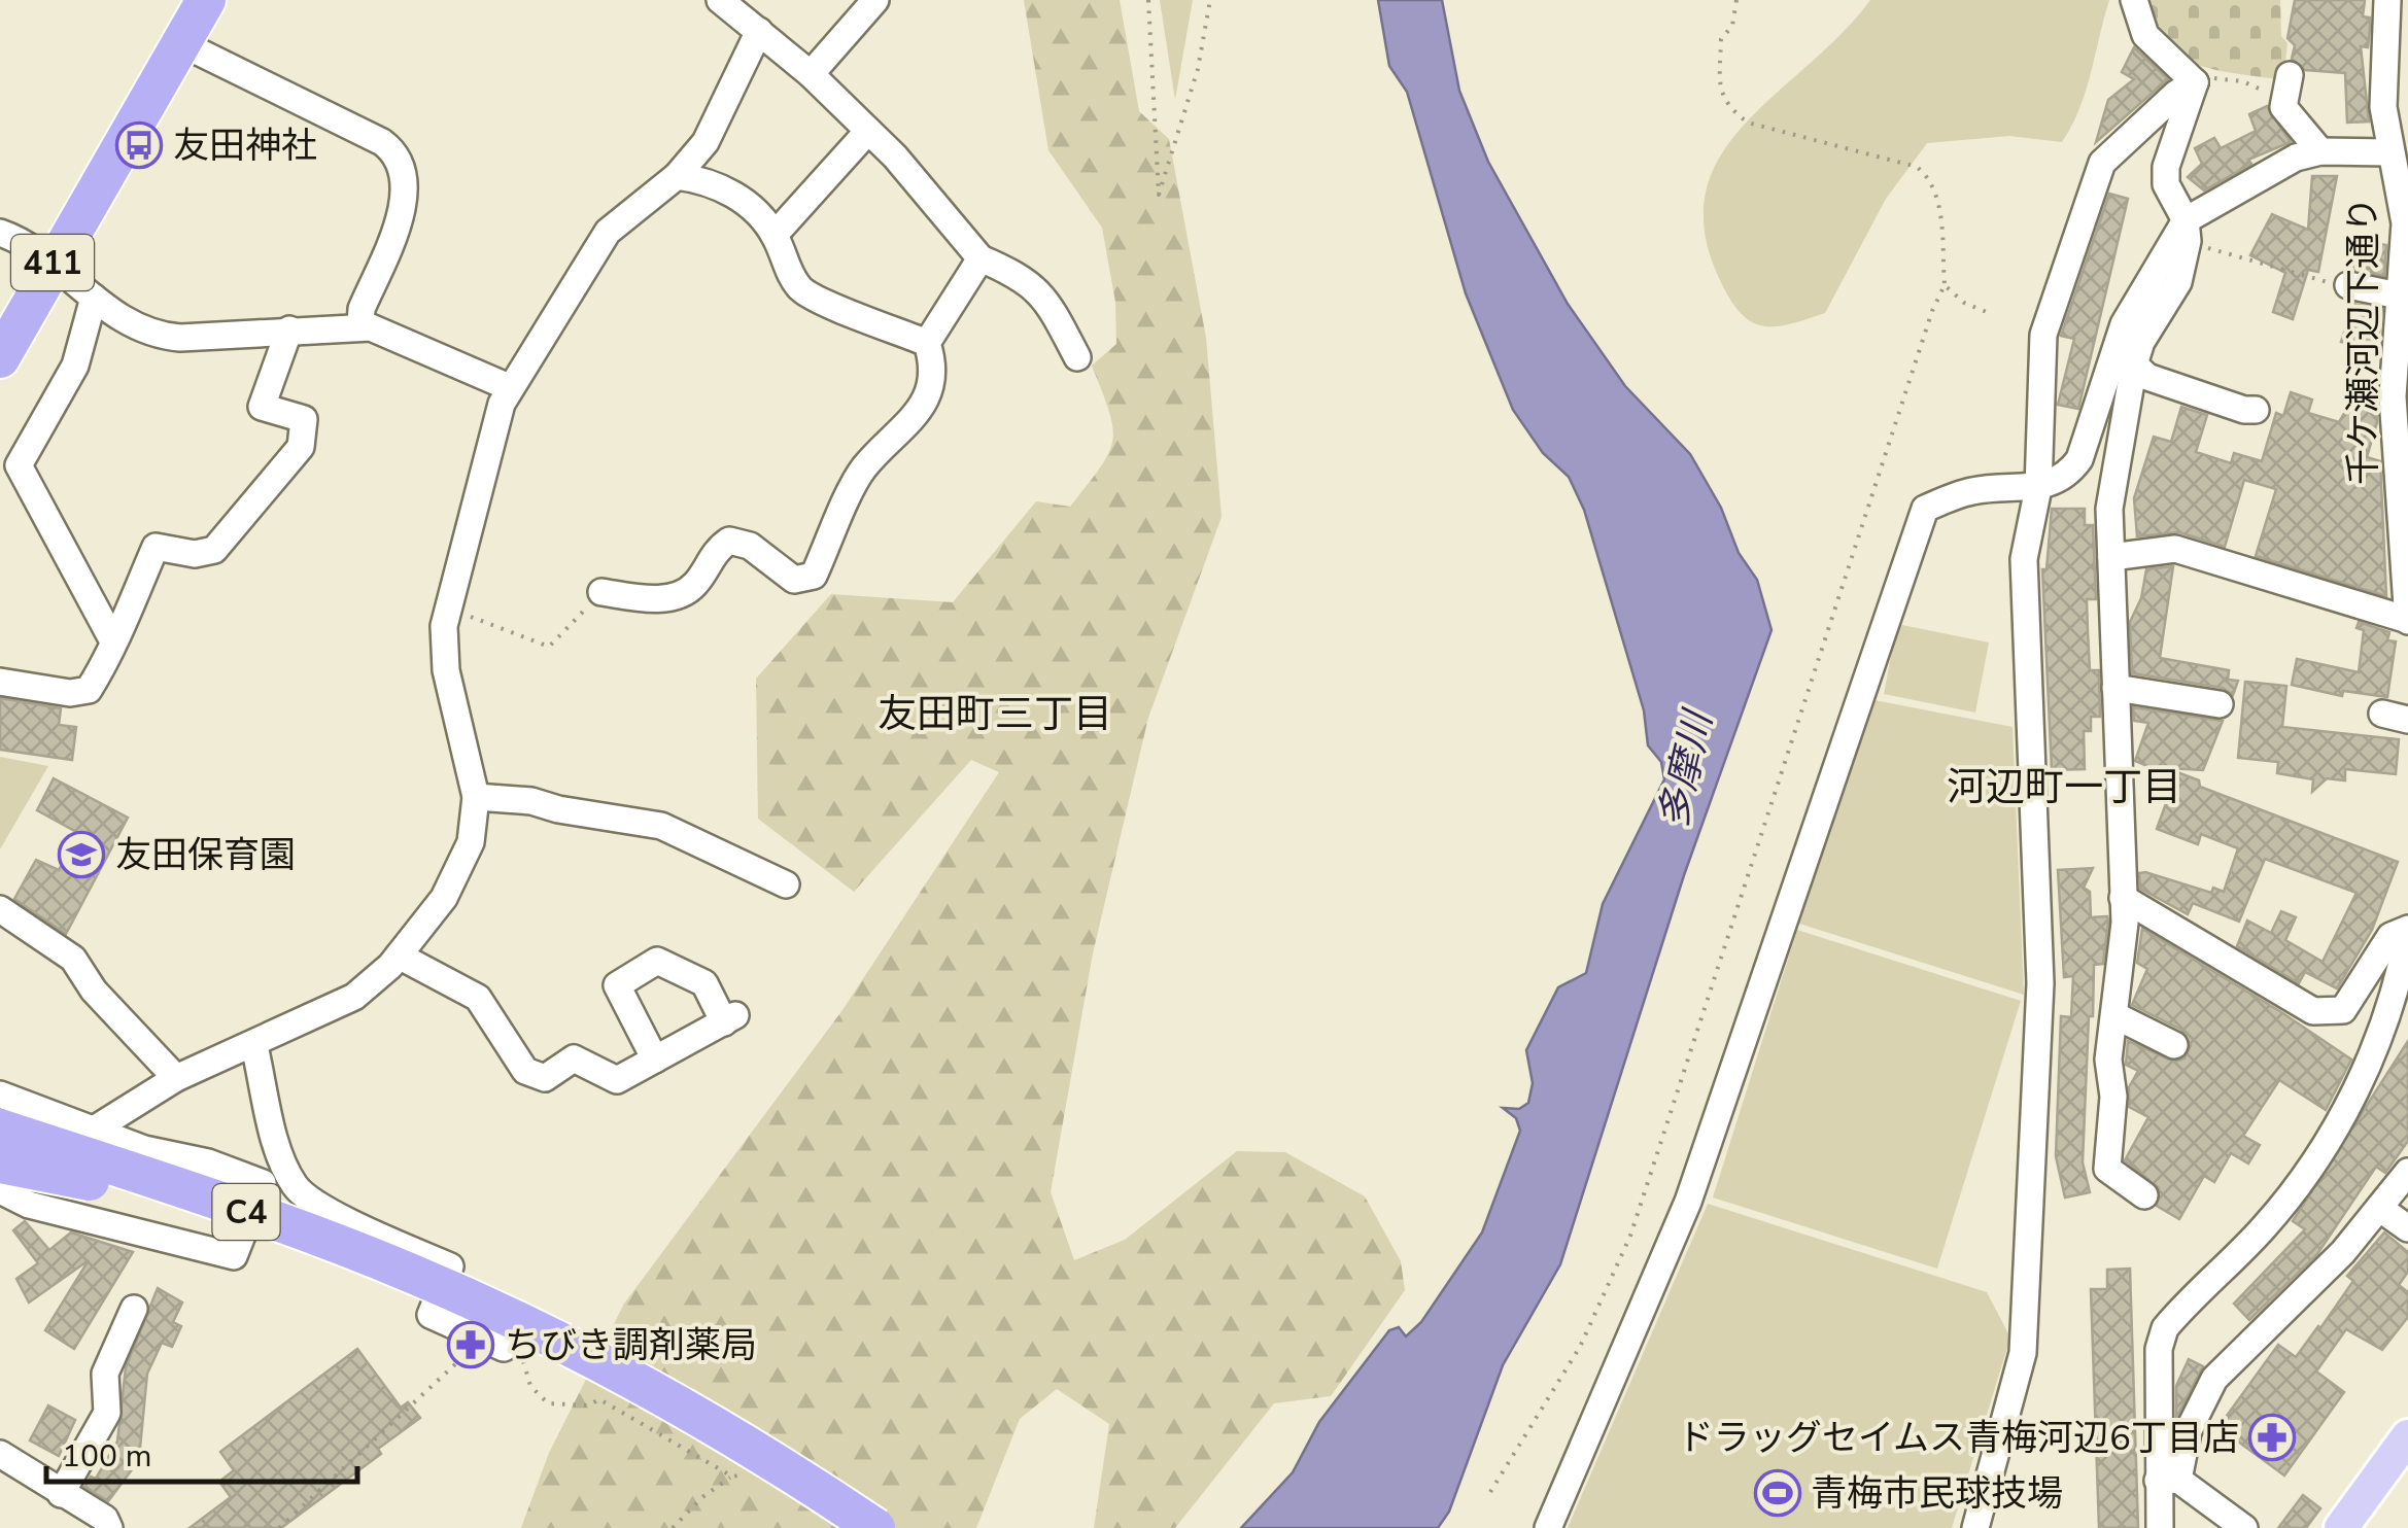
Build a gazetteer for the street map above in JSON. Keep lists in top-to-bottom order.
{
  "streets": {
    "highway": ["411", "C4"],
    "street": ["千ケ瀬河辺下通り"]
  },
  "districts": ["友田町三丁目", "河辺町一丁目"],
  "water": ["多摩川"],
  "places": {
    "bus stop": ["友田神社"],
    "school or university": ["友田保育園"],
    "pharmacy": ["ちびき調剤薬局", "ドラッグセイムス青梅河辺6丁目店"],
    "sports": ["青梅市民球技場"]
  },
  "scale_bar": "100 m"
}
